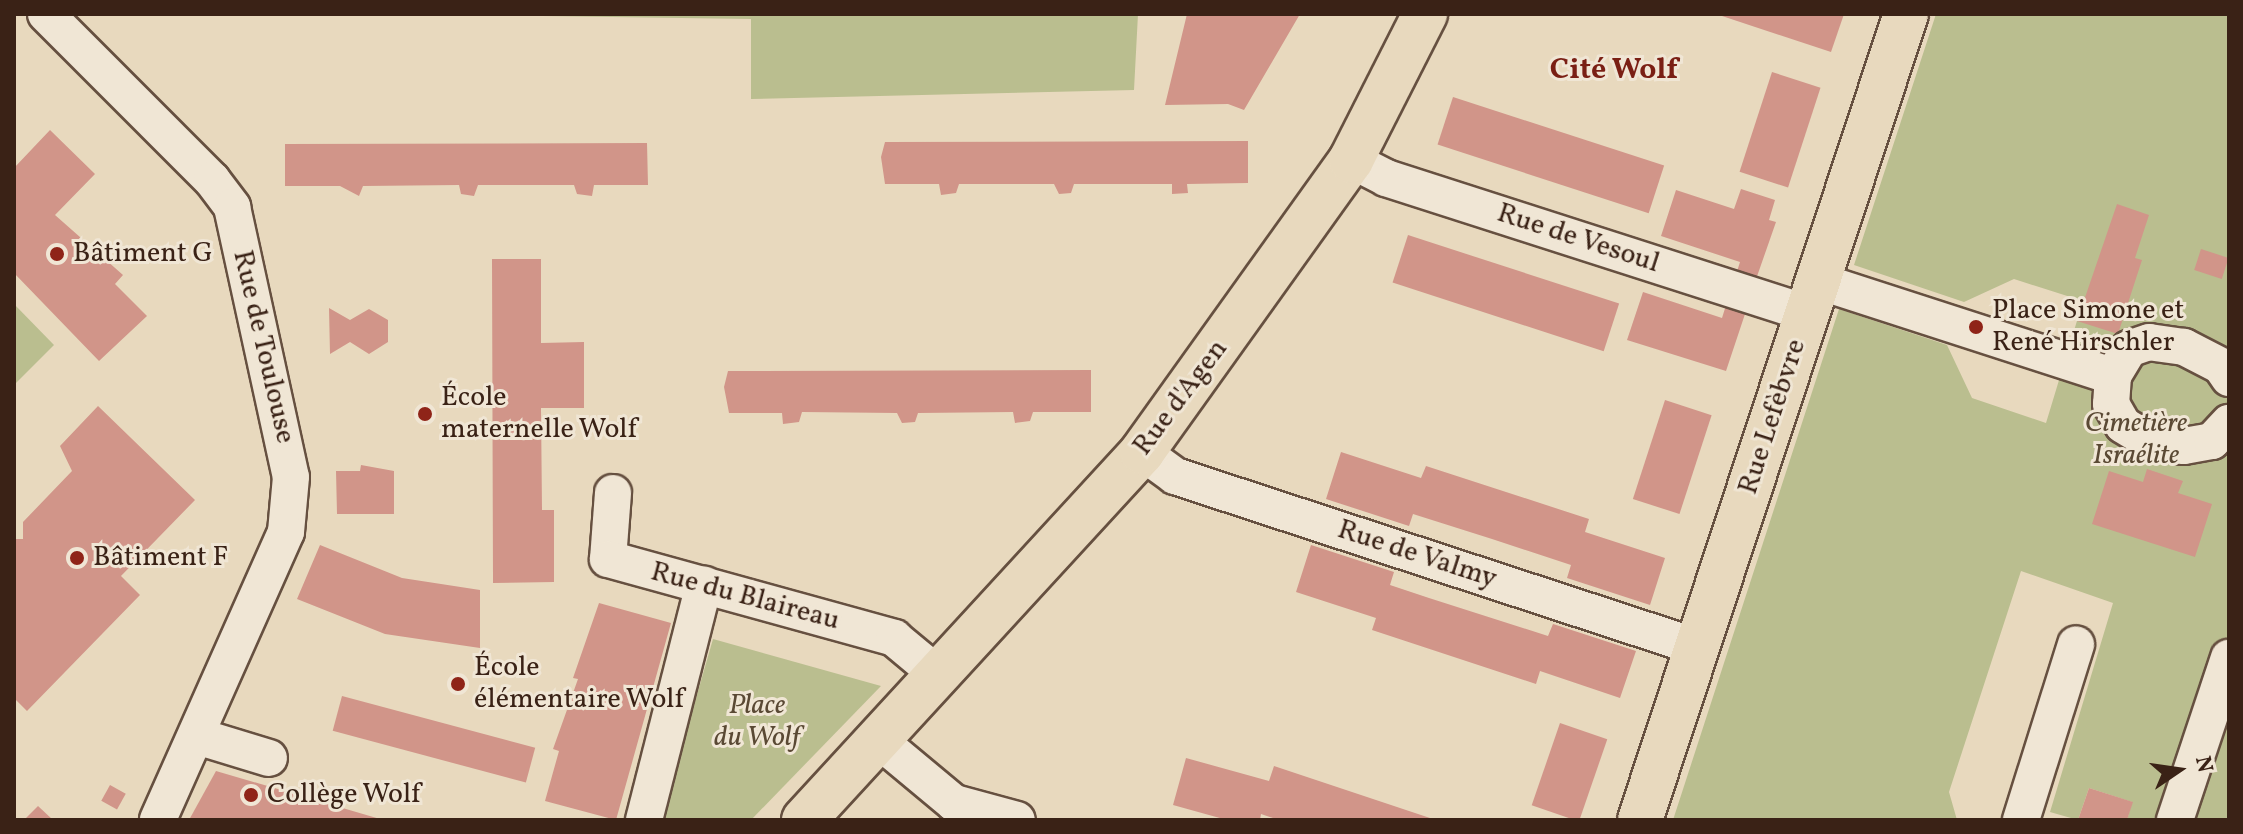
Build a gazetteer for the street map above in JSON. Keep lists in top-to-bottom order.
{
  "streets": {
    "main road": ["Rue d'Agen", "Rue Lefèbvre"],
    "street": [
      "Rue de Vesoul",
      "Rue de Toulouse",
      "Rue de Valmy",
      "Rue du Blaireau"
    ]
  },
  "crossings": [
    ["Rue de Vesoul", "Rue d'Agen"],
    ["Rue de Vesoul", "Rue Lefèbvre"],
    ["Rue d'Agen", "Rue de Valmy"],
    ["Rue d'Agen", "Rue du Blaireau"],
    ["Rue Lefèbvre", "Rue de Valmy"]
  ],
  "districts": ["Cité Wolf"],
  "parks": ["Cimetière Israélite", "Place du Wolf"],
  "places": [
    "Bâtiment G",
    "Place Simone et René Hirschler",
    "École maternelle Wolf",
    "Bâtiment F",
    "École élémentaire Wolf",
    "Collège Wolf"
  ],
  "north": "right"
}
